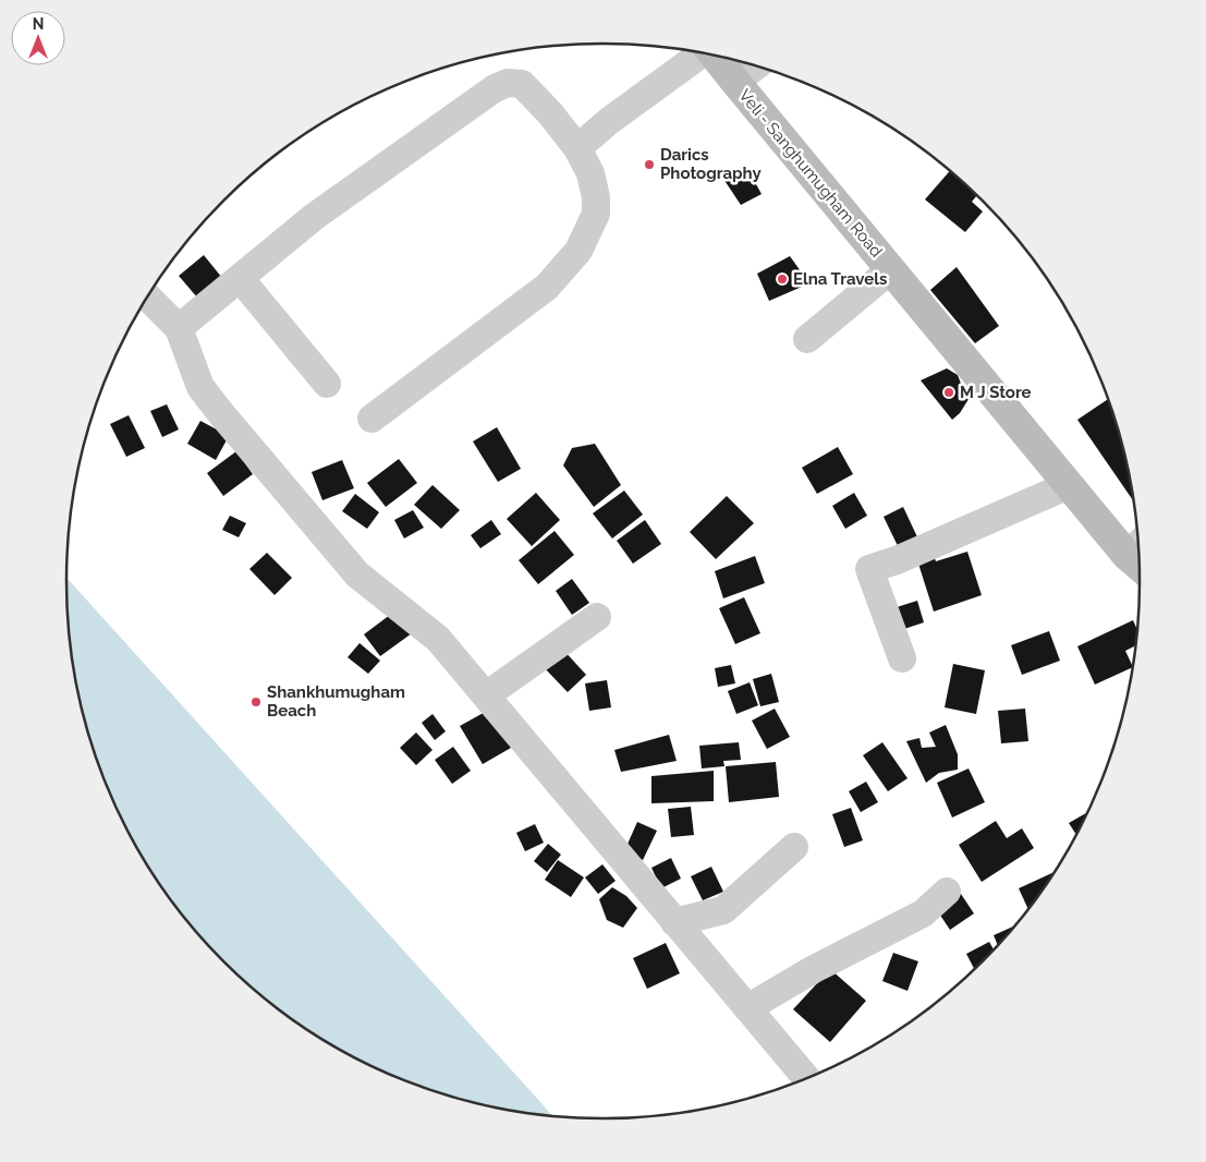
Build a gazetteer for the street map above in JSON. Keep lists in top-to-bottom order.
{
  "streets": {
    "main road": ["Veli - Sanghumugham Road"]
  },
  "places": [
    "Darics Photography",
    "Elna Travels",
    "M J Store",
    "Shankhumugham Beach"
  ],
  "north": "top"
}
